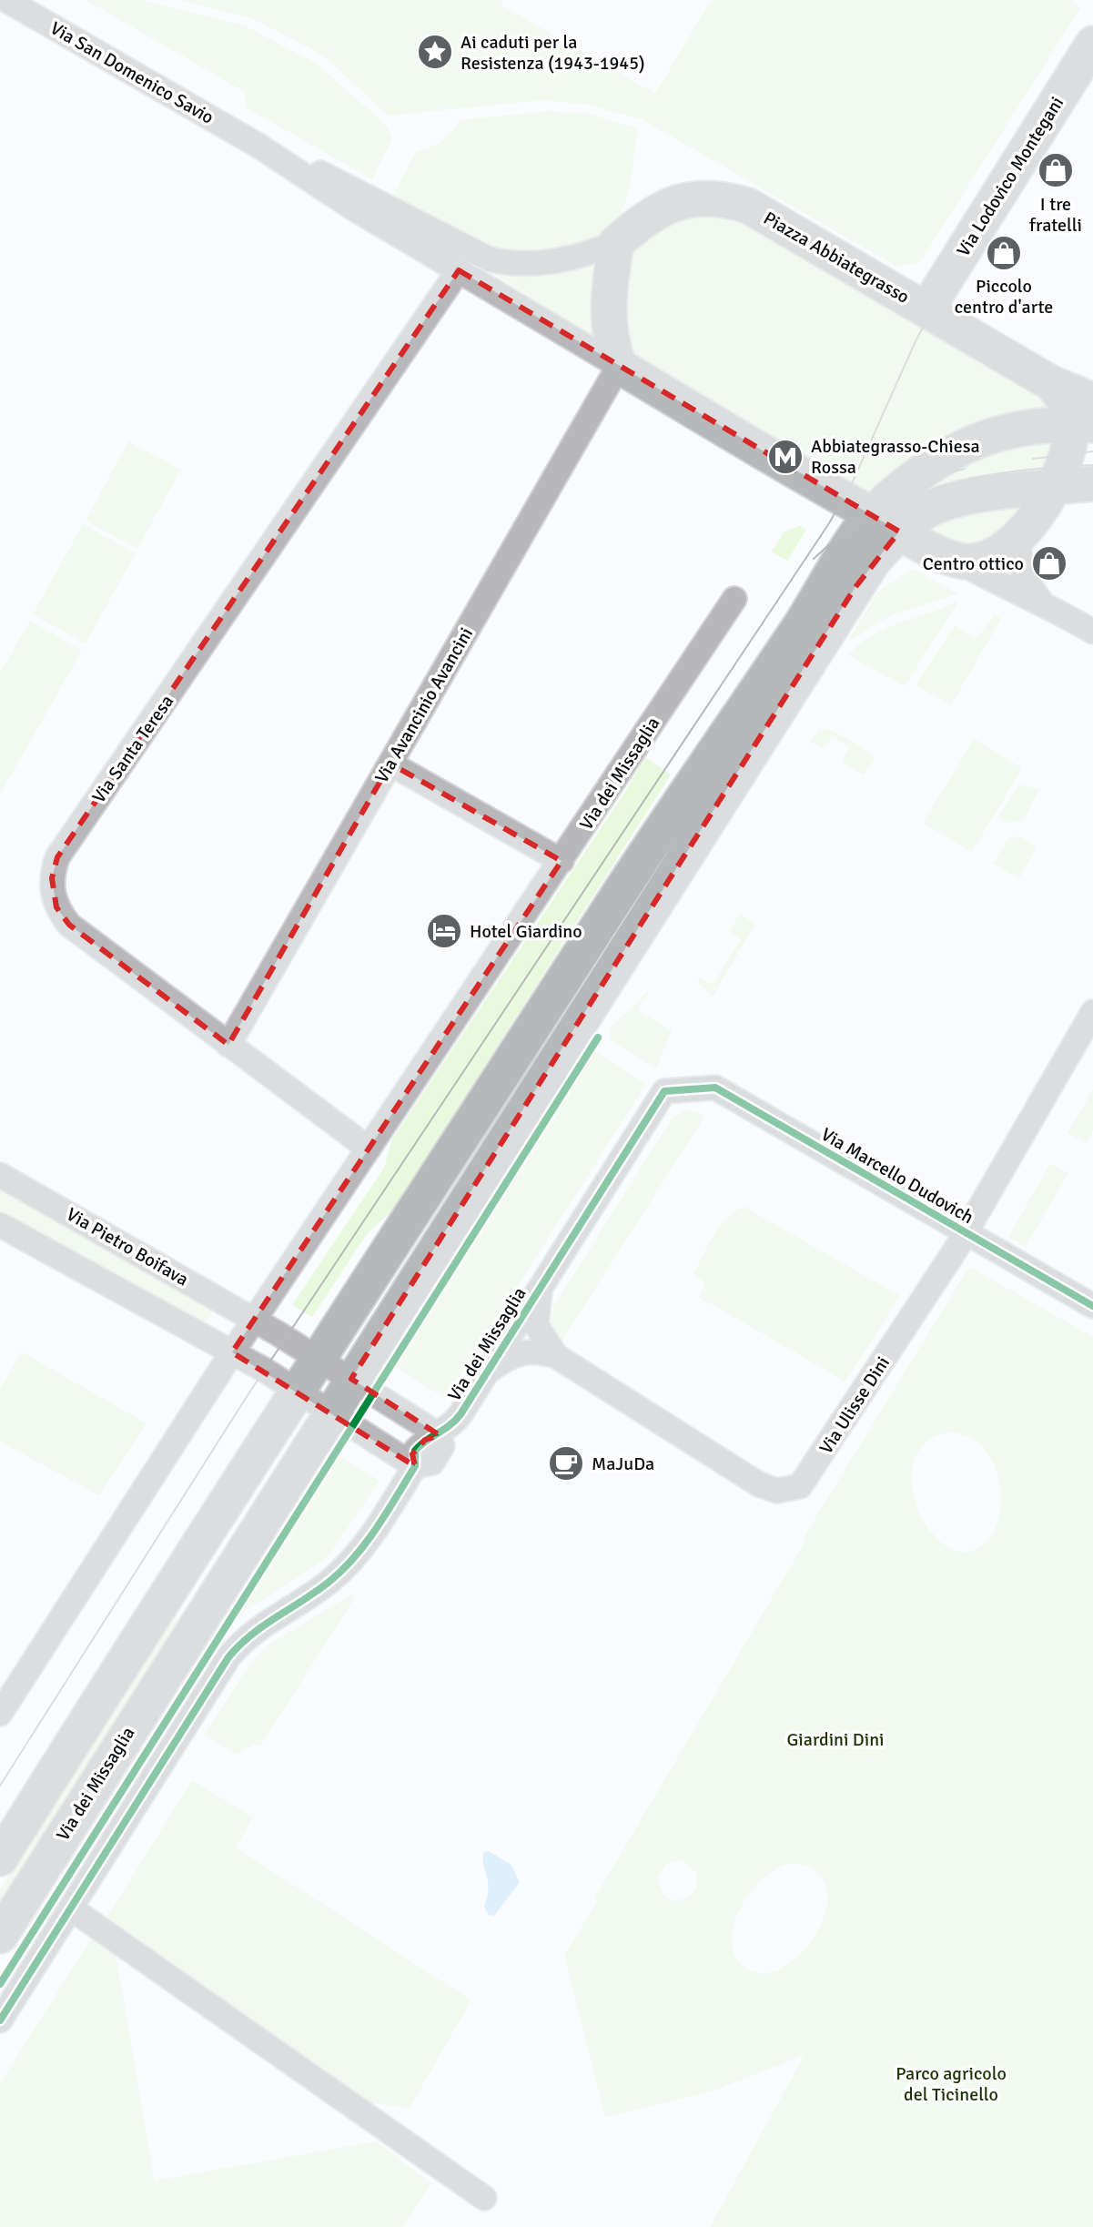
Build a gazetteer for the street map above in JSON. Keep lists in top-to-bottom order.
{
  "streets": {
    "main road": ["Via Lodovico Montegani", "Piazza Abbiategrasso", "Via dei Missaglia"],
    "street": [
      "Via San Domenico Savio",
      "Via Avancinio Avancini",
      "Via Santa Teresa",
      "Via Marcello Dudovich",
      "Via Pietro Boifava",
      "Via Ulisse Dini"
    ]
  },
  "crossings": [
    ["Via San Domenico Savio", "Piazza Abbiategrasso"],
    ["Via San Domenico Savio", "Via Santa Teresa"],
    ["Via Lodovico Montegani", "Piazza Abbiategrasso"],
    ["Piazza Abbiategrasso", "Via Santa Teresa"],
    ["Via Avancinio Avancini", "Via Santa Teresa"],
    ["Via Santa Teresa", "Via dei Missaglia"],
    ["Via dei Missaglia", "Via Marcello Dudovich"],
    ["Via dei Missaglia", "Via Pietro Boifava"],
    ["Via dei Missaglia", "Via Ulisse Dini"],
    ["Via Marcello Dudovich", "Via Ulisse Dini"]
  ],
  "parks": ["Giardini Dini", "Parco agricolo del Ticinello"],
  "places": {
    "place": ["Ai caduti per la Resistenza (1943-1945)"],
    "shop": ["I tre fratelli", "Piccolo centro d'arte", "Centro ottico"],
    "metro station": ["Abbiategrasso-Chiesa Rossa"],
    "hotel": ["Hotel Giardino"],
    "cafe": ["MaJuDa"]
  }
}
